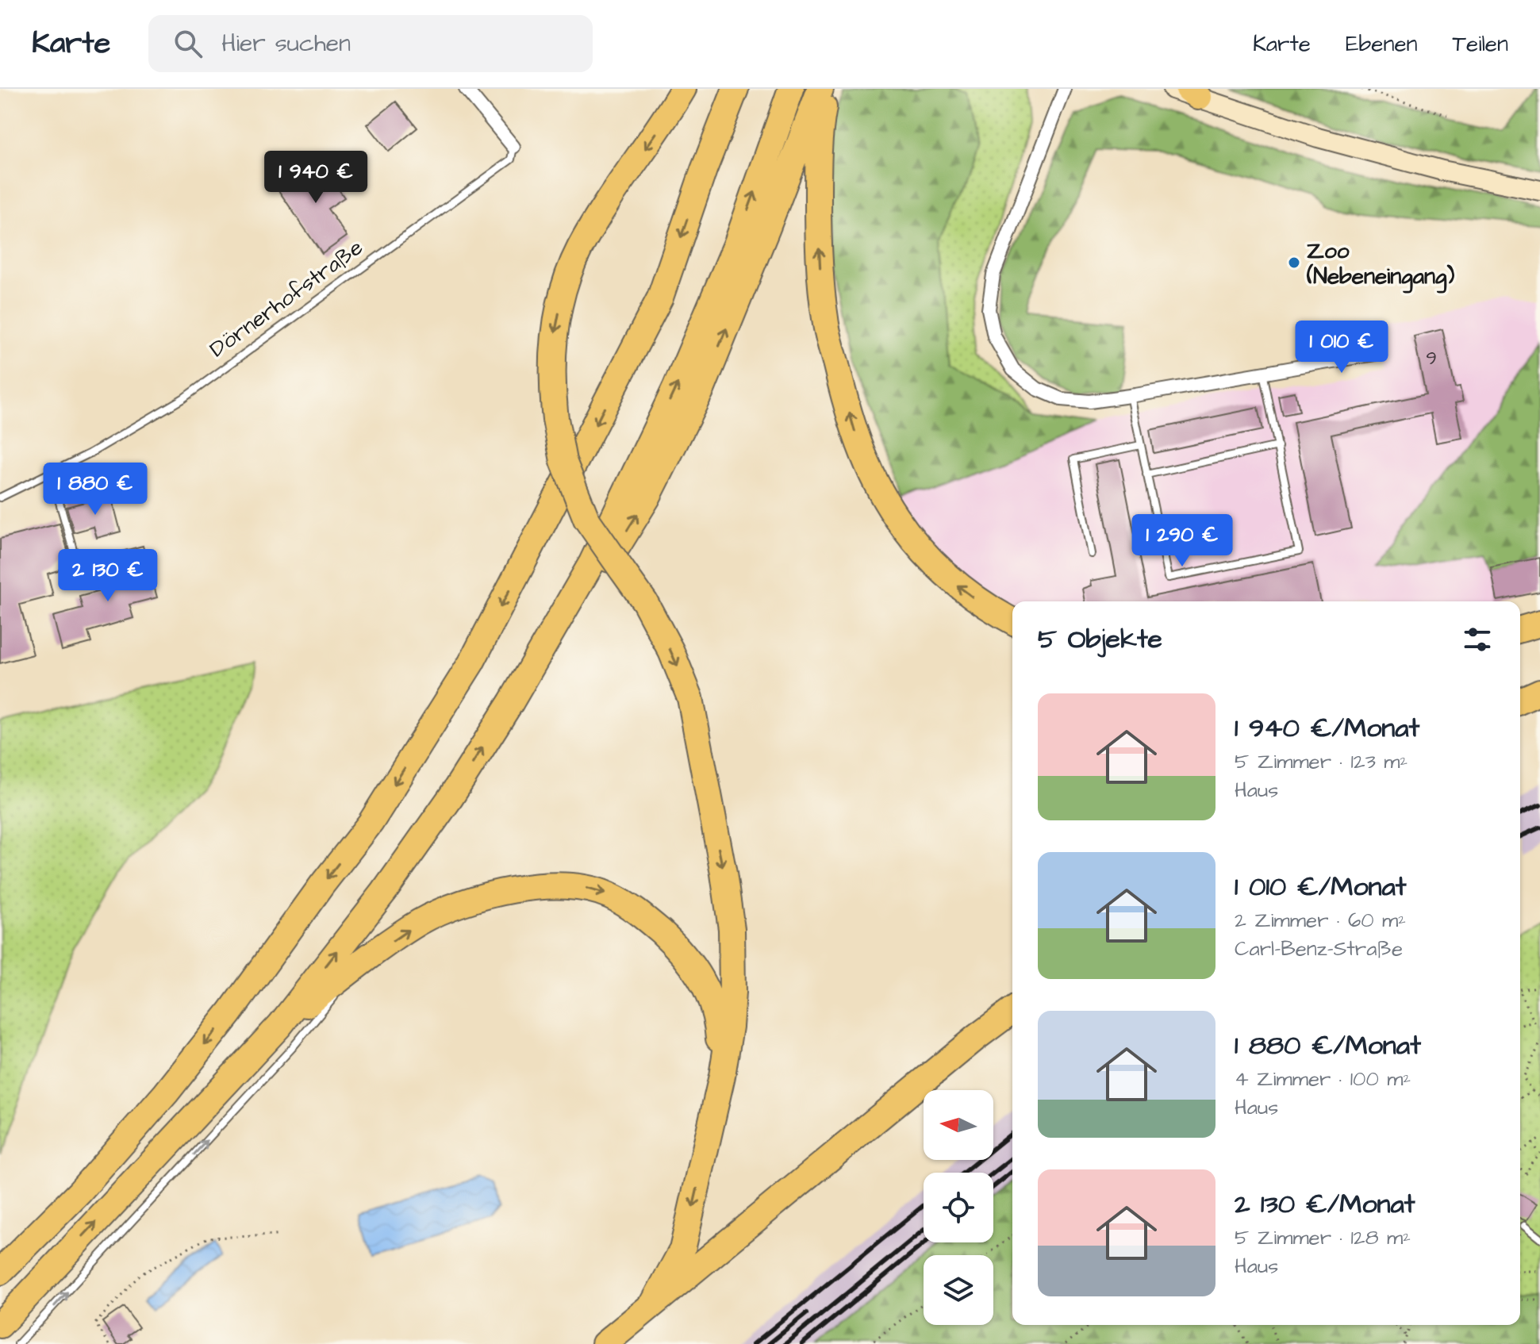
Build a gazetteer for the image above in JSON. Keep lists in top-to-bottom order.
{
  "streets": {
    "street": ["Dörnerhofstraße"]
  },
  "places": ["Zoo (Nebeneingang)"],
  "house_numbers": ["9"],
  "north": "left",
  "page": {
    "header": "Karte",
    "search": "Hier suchen",
    "nav": ["Karte", "Ebenen", "Teilen"],
    "price": [
      "1 940 €",
      "1 010 €",
      "1 880 €",
      "1 290 €",
      "2 130 €"
    ],
    "heading": "5 Objekte",
    "list": [
      {
        "name": "1 940 €/Monat",
        "note": "5 Zimmer · 123 m² · Haus"
      },
      {
        "name": "1 010 €/Monat",
        "note": "2 Zimmer · 60 m² · Carl-Benz-Straße"
      },
      {
        "name": "1 880 €/Monat",
        "note": "4 Zimmer · 100 m² · Haus"
      },
      {
        "name": "2 130 €/Monat",
        "note": "5 Zimmer · 128 m² · Haus"
      }
    ]
  }
}
